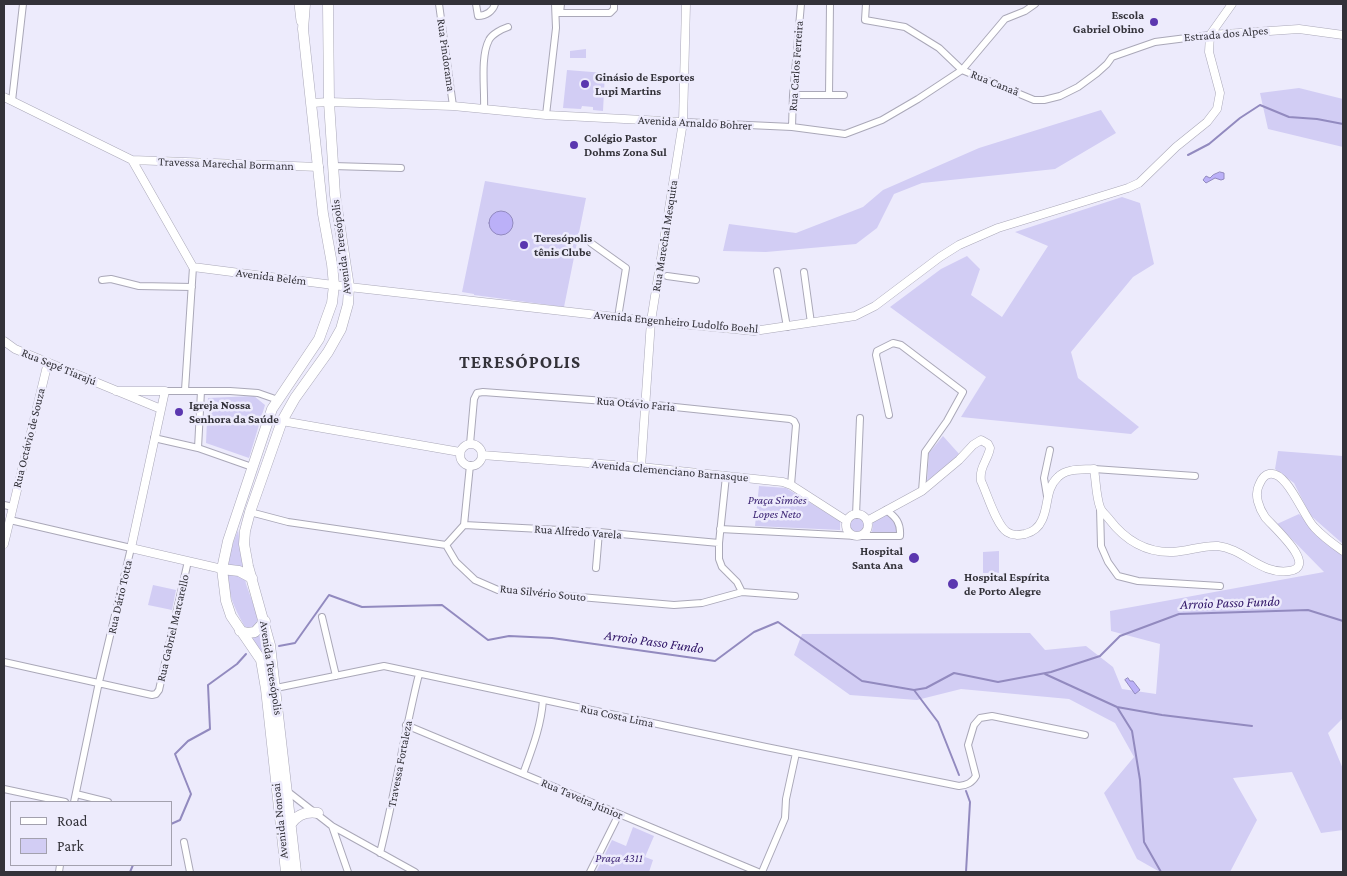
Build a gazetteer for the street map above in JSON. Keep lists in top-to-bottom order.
{
  "streets": {
    "main road": ["Avenida Teresópolis", "Avenida Nonoai"],
    "street": [
      "Estrada dos Alpes",
      "Rua Pindorama",
      "Rua Carlos Ferreira",
      "Rua Canaã",
      "Avenida Arnaldo Bohrer",
      "Travessa Marechal Bormann",
      "Rua Marechal Mesquita",
      "Avenida Belém",
      "Avenida Engenheiro Ludolfo Boehl",
      "Rua Sepé Tiarajú",
      "Rua Otávio Faria",
      "Rua Octávio de Souza",
      "Avenida Clemenciano Barnasque",
      "Rua Alfredo Varela",
      "Rua Silvério Souto",
      "Rua Dário Totta",
      "Rua Gabriel Marcarello",
      "Rua Costa Lima",
      "Travessa Fortaleza",
      "Rua Taveira Júnior"
    ]
  },
  "crossings": [
    ["Estrada dos Alpes", "Rua Canaã"],
    ["Estrada dos Alpes", "Avenida Engenheiro Ludolfo Boehl"],
    ["Rua Pindorama", "Avenida Arnaldo Bohrer"],
    ["Rua Carlos Ferreira", "Avenida Arnaldo Bohrer"],
    ["Rua Canaã", "Avenida Arnaldo Bohrer"],
    ["Avenida Arnaldo Bohrer", "Rua Marechal Mesquita"],
    ["Avenida Arnaldo Bohrer", "Avenida Teresópolis"],
    ["Travessa Marechal Bormann", "Avenida Teresópolis"],
    ["Rua Marechal Mesquita", "Avenida Engenheiro Ludolfo Boehl"],
    ["Rua Marechal Mesquita", "Rua Otávio Faria"],
    ["Rua Marechal Mesquita", "Avenida Clemenciano Barnasque"],
    ["Avenida Teresópolis", "Avenida Belém"],
    ["Avenida Teresópolis", "Avenida Engenheiro Ludolfo Boehl"],
    ["Avenida Teresópolis", "Rua Sepé Tiarajú"],
    ["Avenida Teresópolis", "Rua Costa Lima"],
    ["Avenida Teresópolis", "Avenida Nonoai"],
    ["Avenida Belém", "Avenida Engenheiro Ludolfo Boehl"],
    ["Rua Sepé Tiarajú", "Rua Octávio de Souza"],
    ["Rua Sepé Tiarajú", "Rua Dário Totta"],
    ["Rua Otávio Faria", "Avenida Clemenciano Barnasque"],
    ["Rua Dário Totta", "Rua Gabriel Marcarello"],
    ["Rua Costa Lima", "Travessa Fortaleza"],
    ["Travessa Fortaleza", "Rua Taveira Júnior"]
  ],
  "districts": ["TERESÓPOLIS"],
  "water": ["Arroio Passo Fundo"],
  "parks": ["Praça Simões Lopes Neto", "Praça 4311"],
  "places": [
    "Escola Gabriel Obino",
    "Ginásio de Esportes Lupi Martins",
    "Colégio Pastor Dohms Zona Sul",
    "Teresópolis tênis Clube",
    "Igreja Nossa Senhora da Saúde",
    "Hospital Santa Ana",
    "Hospital Espírita de Porto Alegre"
  ],
  "legend": ["Road", "Park"]
}
